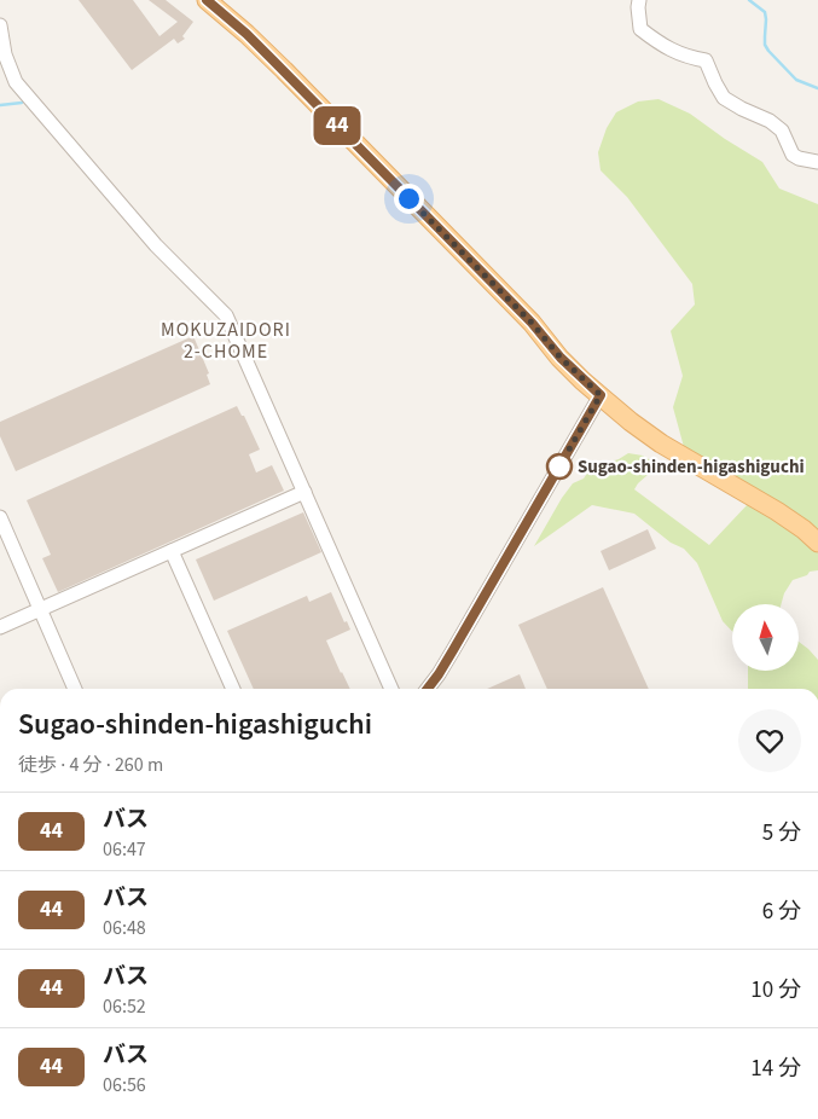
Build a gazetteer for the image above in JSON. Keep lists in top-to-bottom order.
{
  "districts": ["MOKUZAIDORI 2-CHOME"],
  "places": ["Sugao-shinden-higashiguchi"],
  "lines": ["bus line 44"],
  "north": "top",
  "page": {
    "on_map": "44",
    "heading": ["Sugao-shinden-higashiguchi", "徒歩 · 4 分 · 260 m"],
    "list": [
      {
        "mark": "44",
        "name": "バス",
        "note": "06:47",
        "value": "5 分"
      },
      {
        "mark": "44",
        "name": "バス",
        "note": "06:48",
        "value": "6 分"
      },
      {
        "mark": "44",
        "name": "バス",
        "note": "06:52",
        "value": "10 分"
      },
      {
        "mark": "44",
        "name": "バス",
        "note": "06:56",
        "value": "14 分"
      }
    ]
  }
}
